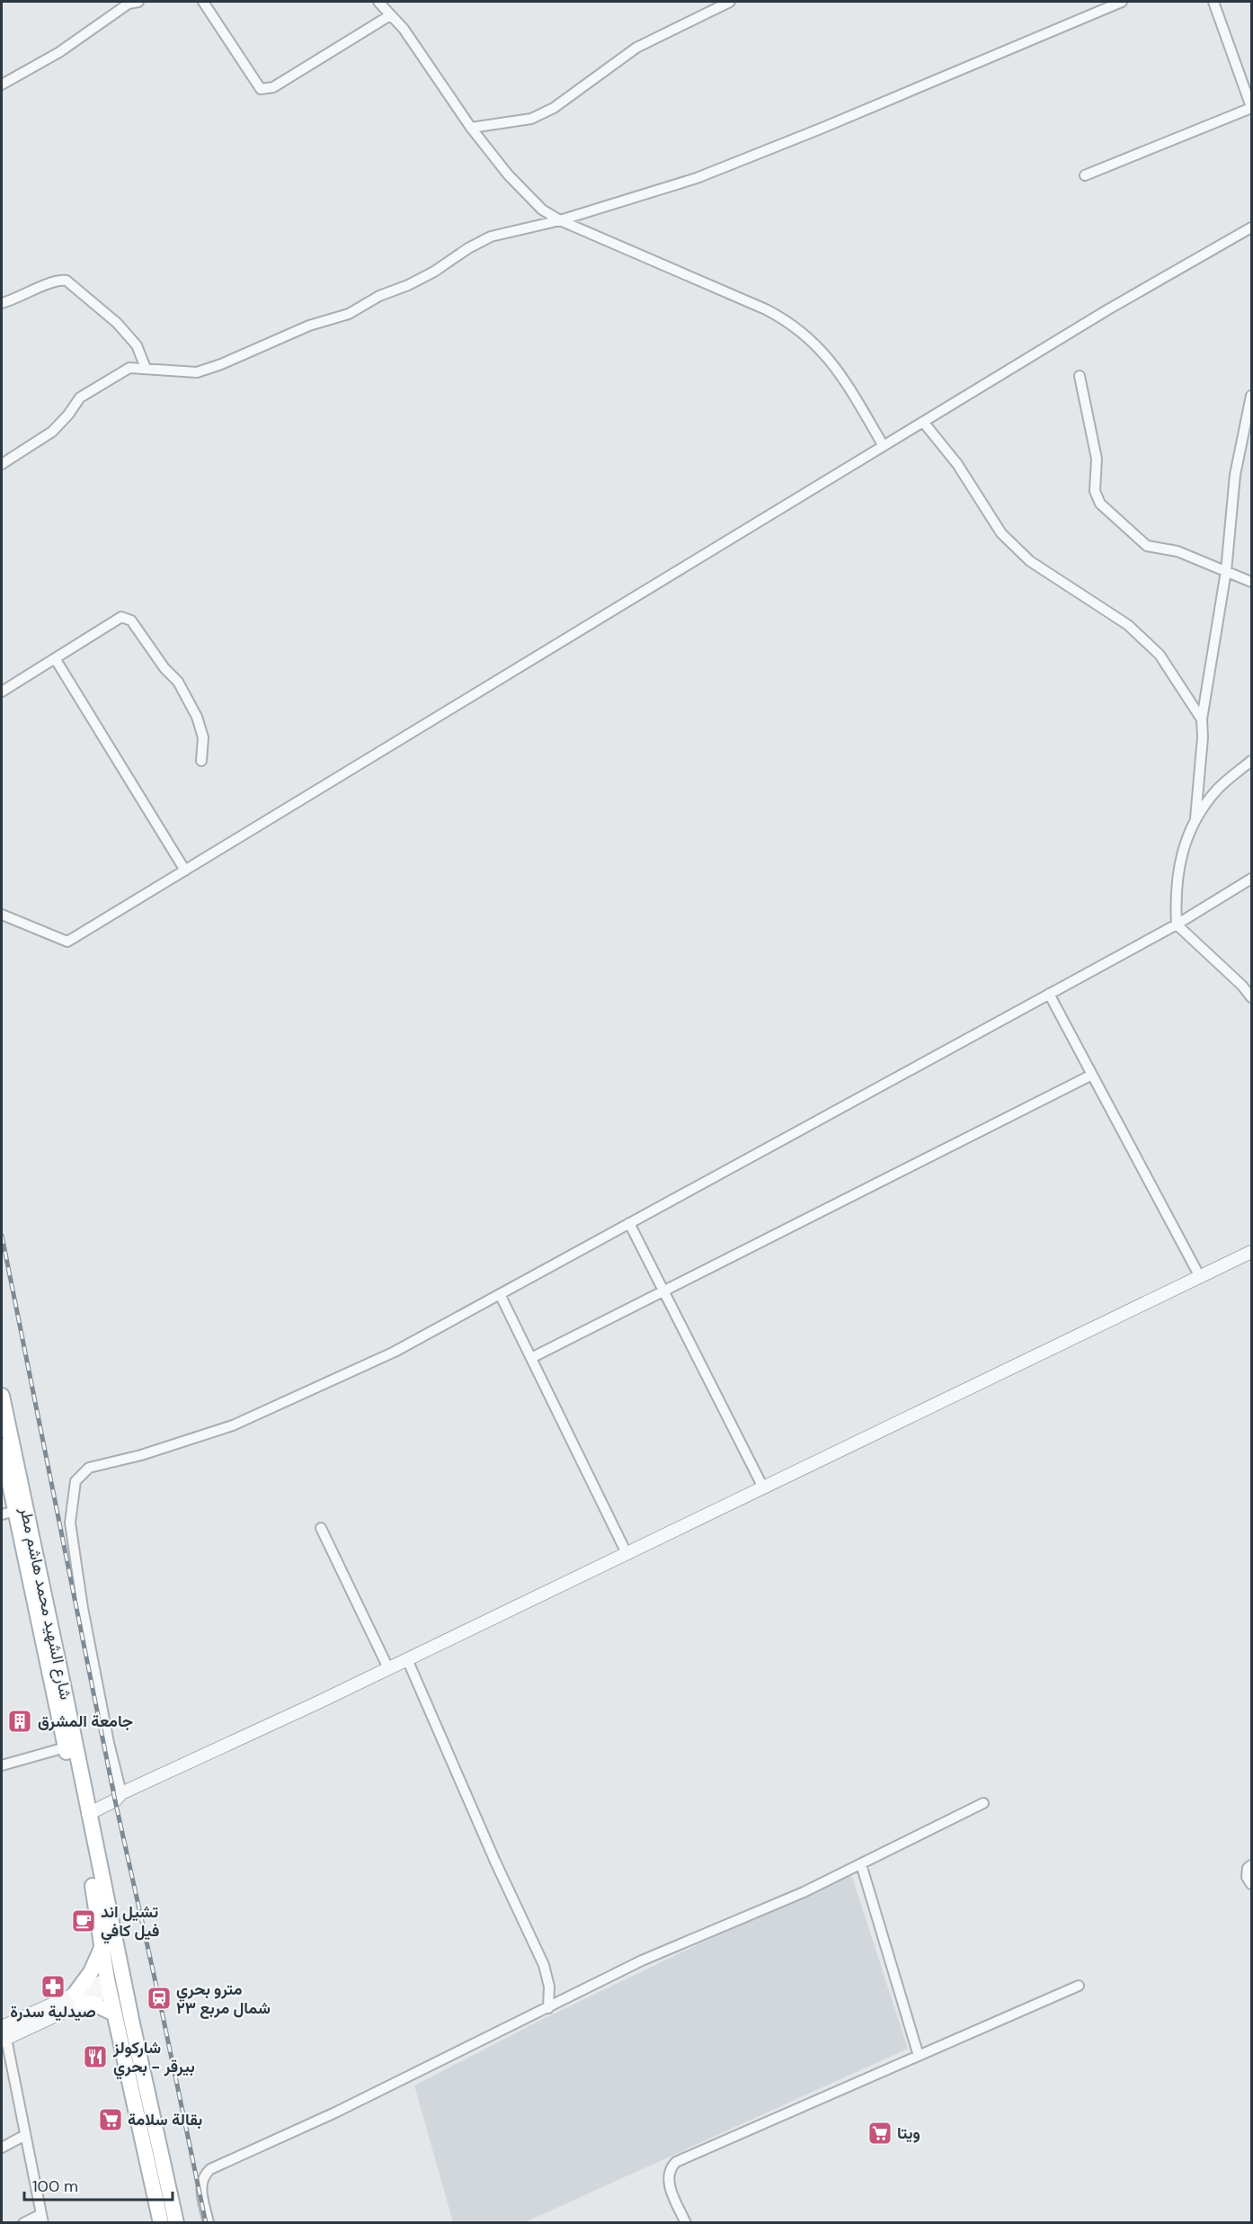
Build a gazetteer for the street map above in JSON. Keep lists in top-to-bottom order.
{
  "streets": {
    "main road": ["شارع الشهيد محمد هاشم مطر"]
  },
  "places": {
    "building": ["جامعة المشرق"],
    "cafe": ["تشيل اند فيل كافي"],
    "pharmacy": ["صيدلية سدرة"],
    "station": ["مترو بحري شمال مربع ٢٣"],
    "restaurant": ["شاركولز بيرقر - بحري"],
    "supermarket": ["بقالة سلامة", "ويتا"]
  },
  "scale_bar": "100 m"
}
